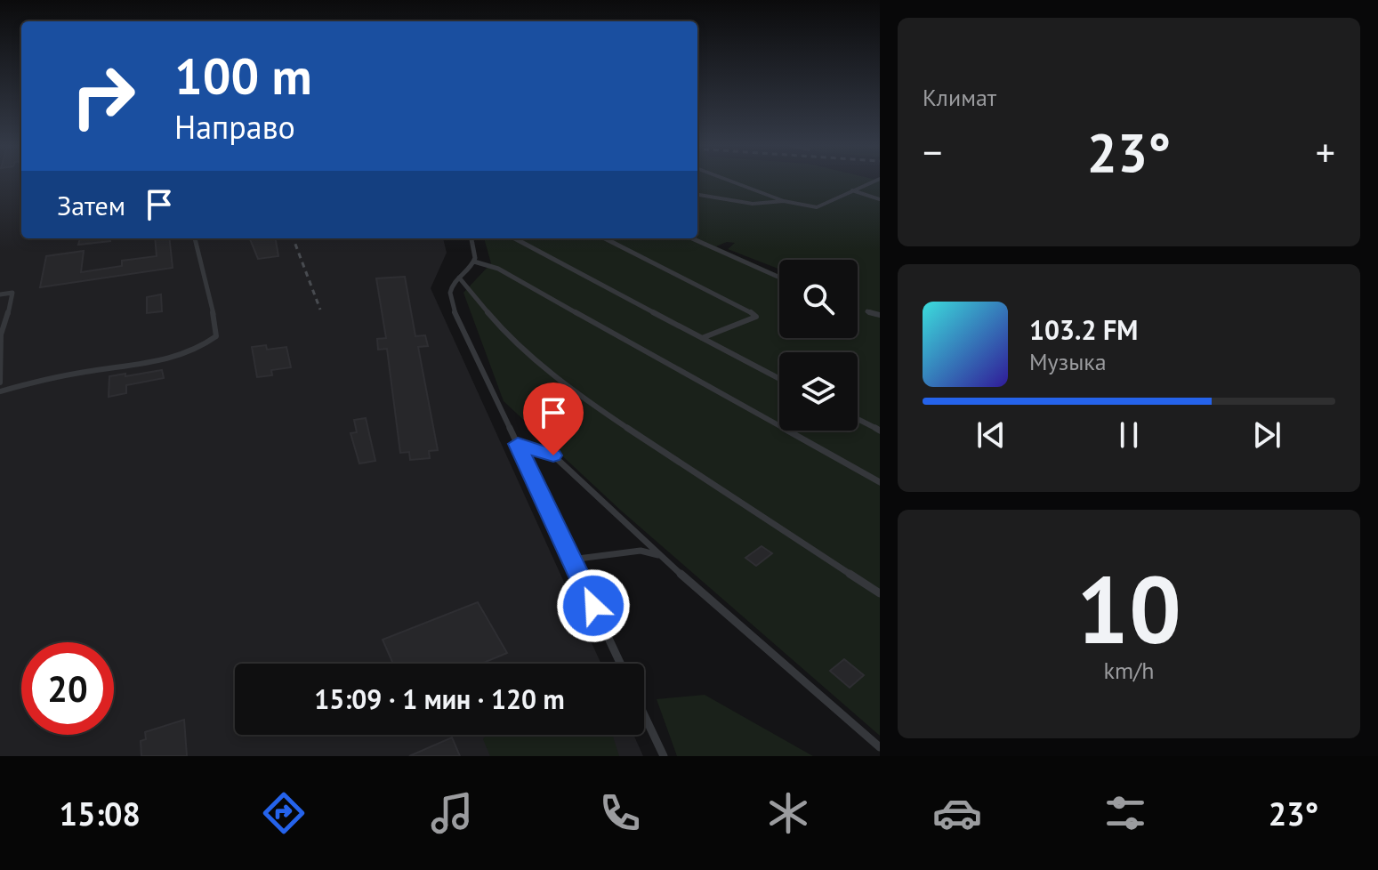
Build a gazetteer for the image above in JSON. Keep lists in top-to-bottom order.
{
  "page": {
    "tile": [
      "Климат",
      ["10", "km/h"]
    ],
    "turn": ["100 m", "Направо"],
    "heat": ["−", "23°", "+"],
    "then": "Затем",
    "song": ["103.2 FM", "Музыка"],
    "limit": "20",
    "trip": "15:09 · 1 мин · 120 m",
    "tabs": ["15:08", "23°"]
  }
}
